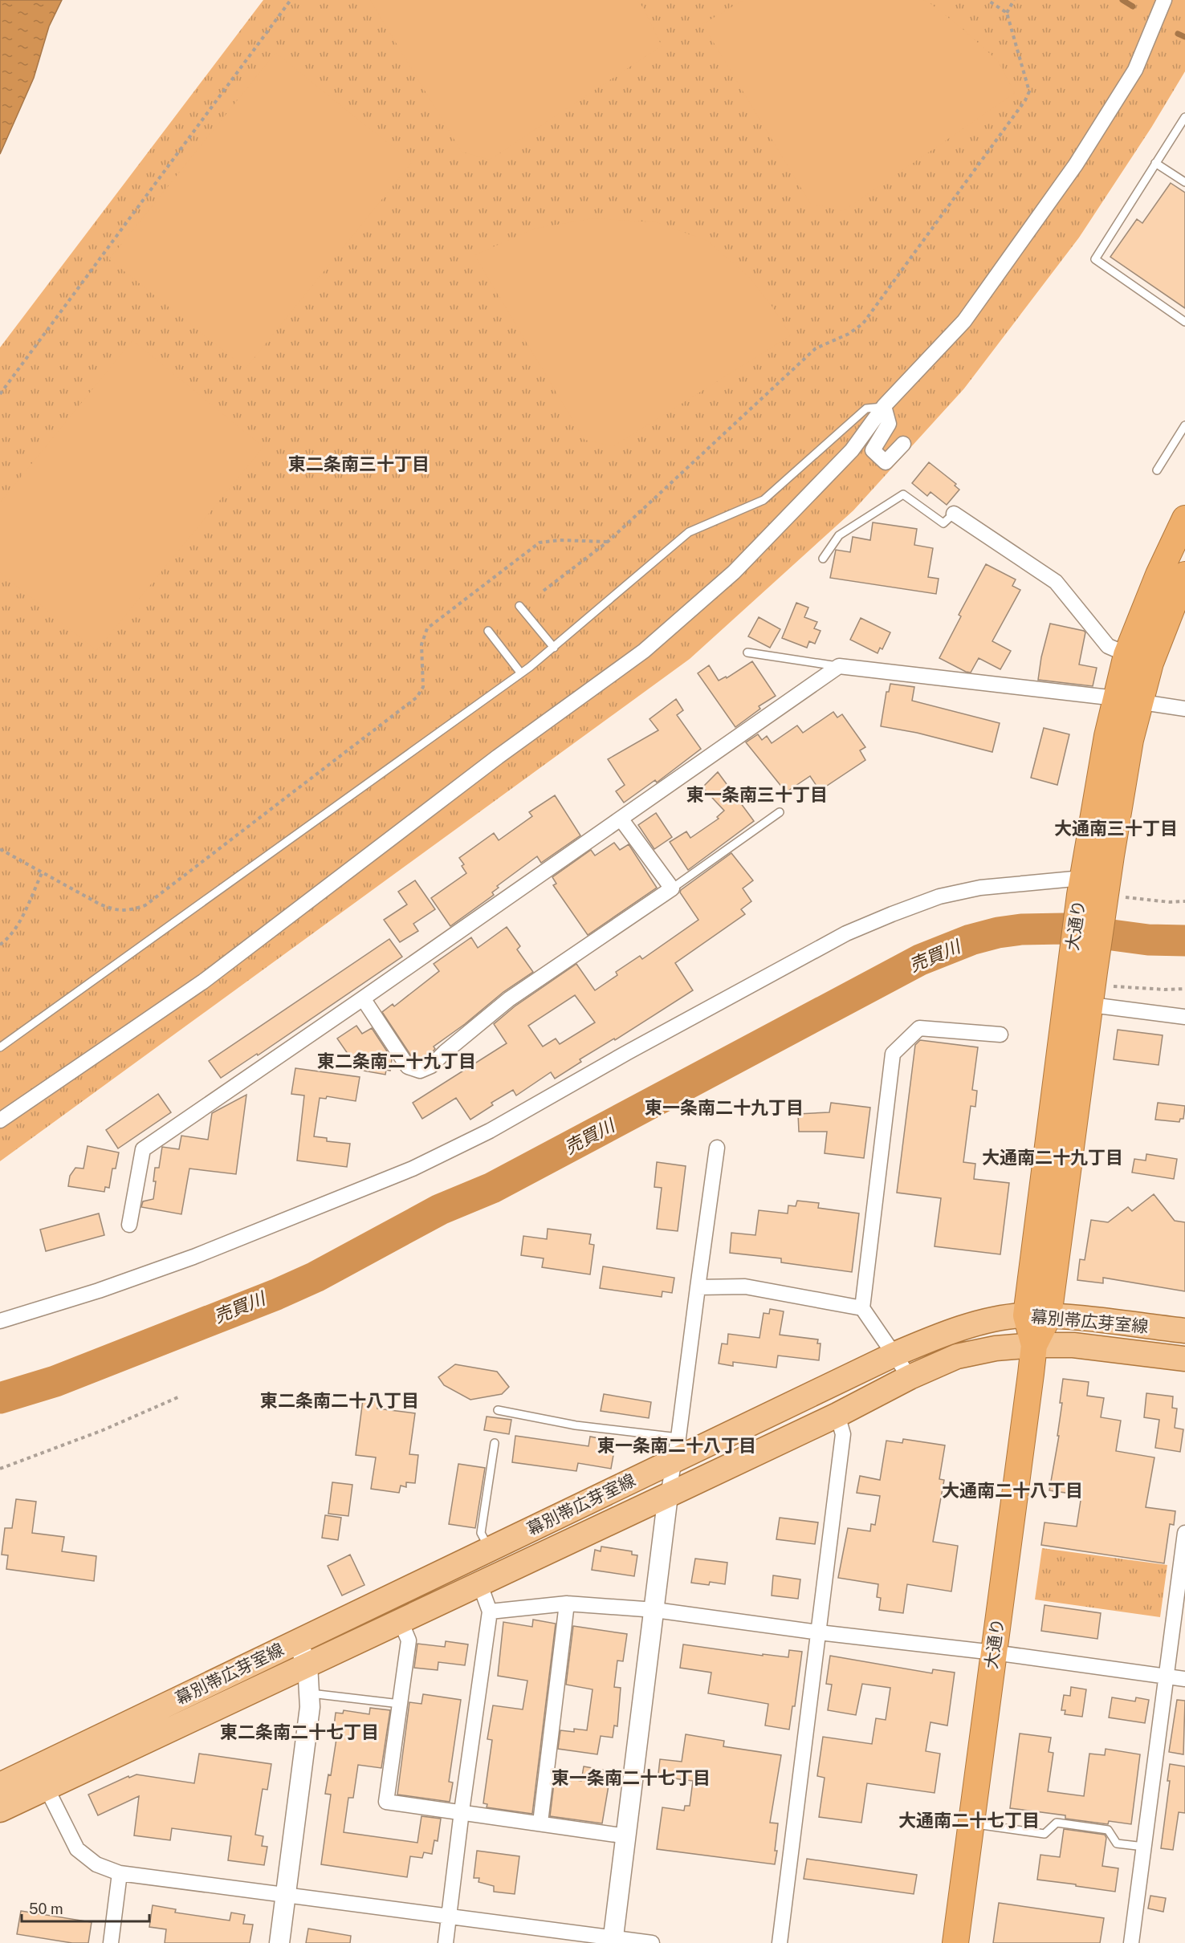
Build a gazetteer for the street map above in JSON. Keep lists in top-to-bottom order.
{
  "streets": {
    "highway": ["大通り"],
    "main road": ["幕別帯広芽室線"]
  },
  "crossings": [
    ["大通り", "幕別帯広芽室線"]
  ],
  "districts": [
    "東二条南三十丁目",
    "東一条南三十丁目",
    "大通南三十丁目",
    "東二条南二十九丁目",
    "東一条南二十九丁目",
    "大通南二十九丁目",
    "東二条南二十八丁目",
    "東一条南二十八丁目",
    "大通南二十八丁目",
    "東二条南二十七丁目",
    "東一条南二十七丁目",
    "大通南二十七丁目"
  ],
  "water": ["売買川"],
  "scale_bar": "50 m"
}
